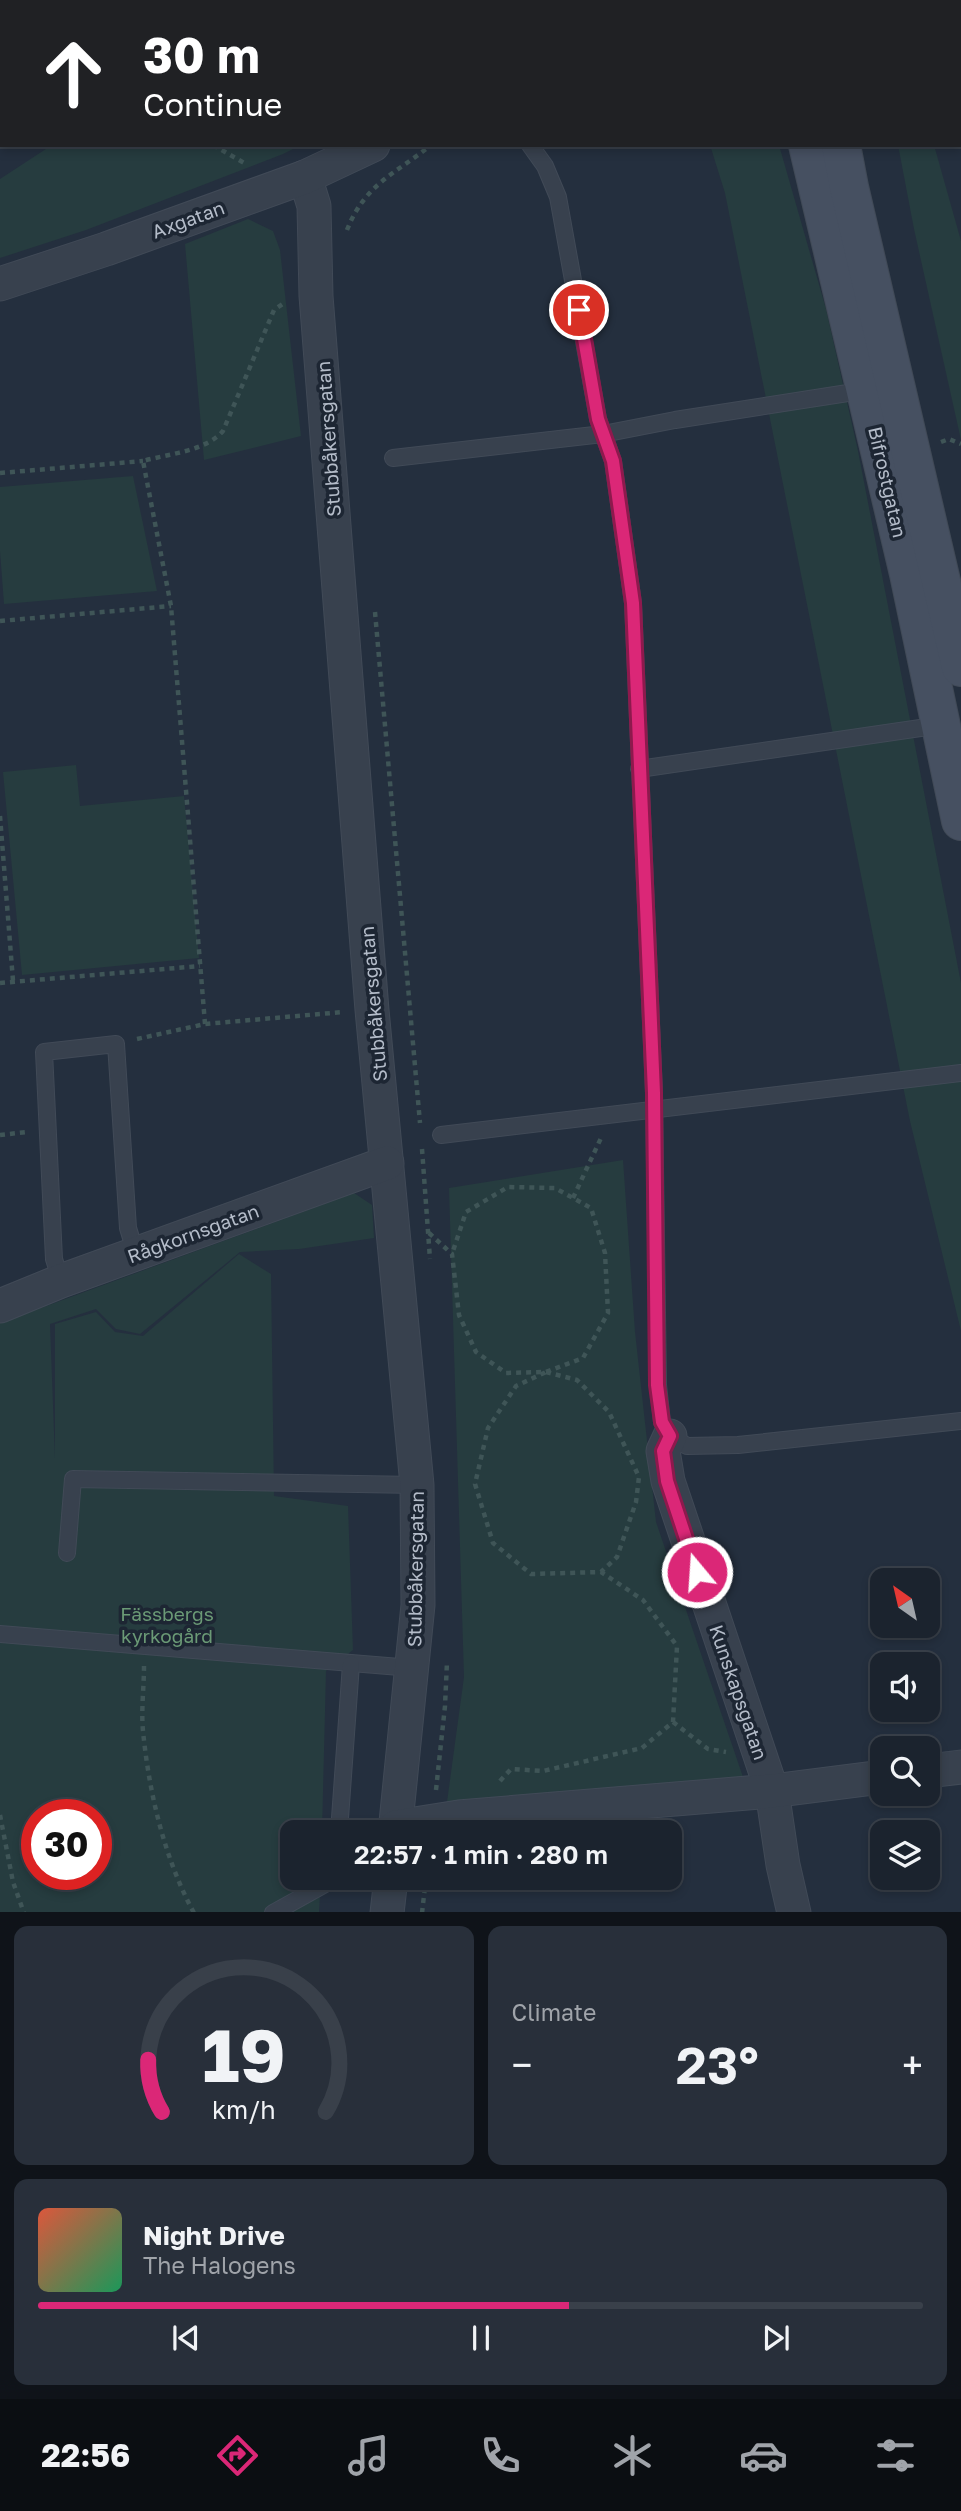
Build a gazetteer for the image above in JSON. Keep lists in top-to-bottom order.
{
  "streets": {
    "main road": ["Bifrostgatan"],
    "street": [
      "Axgatan",
      "Stubbåkersgatan",
      "Rågkornsgatan",
      "Kunskapsgatan"
    ]
  },
  "crossings": [
    ["Axgatan", "Stubbåkersgatan"],
    ["Stubbåkersgatan", "Rågkornsgatan"]
  ],
  "parks": ["Fässbergs kyrkogård"],
  "north": "top left",
  "page": {
    "turn": ["30 m", "Continue"],
    "limit": "30",
    "trip": "22:57 · 1 min · 280 m",
    "tile": "Climate",
    "heat": ["−", "23°", "+"],
    "song": ["Night Drive", "The Halogens"],
    "tabs": "22:56",
    "gauge": ["19", "km/h"]
  }
}
